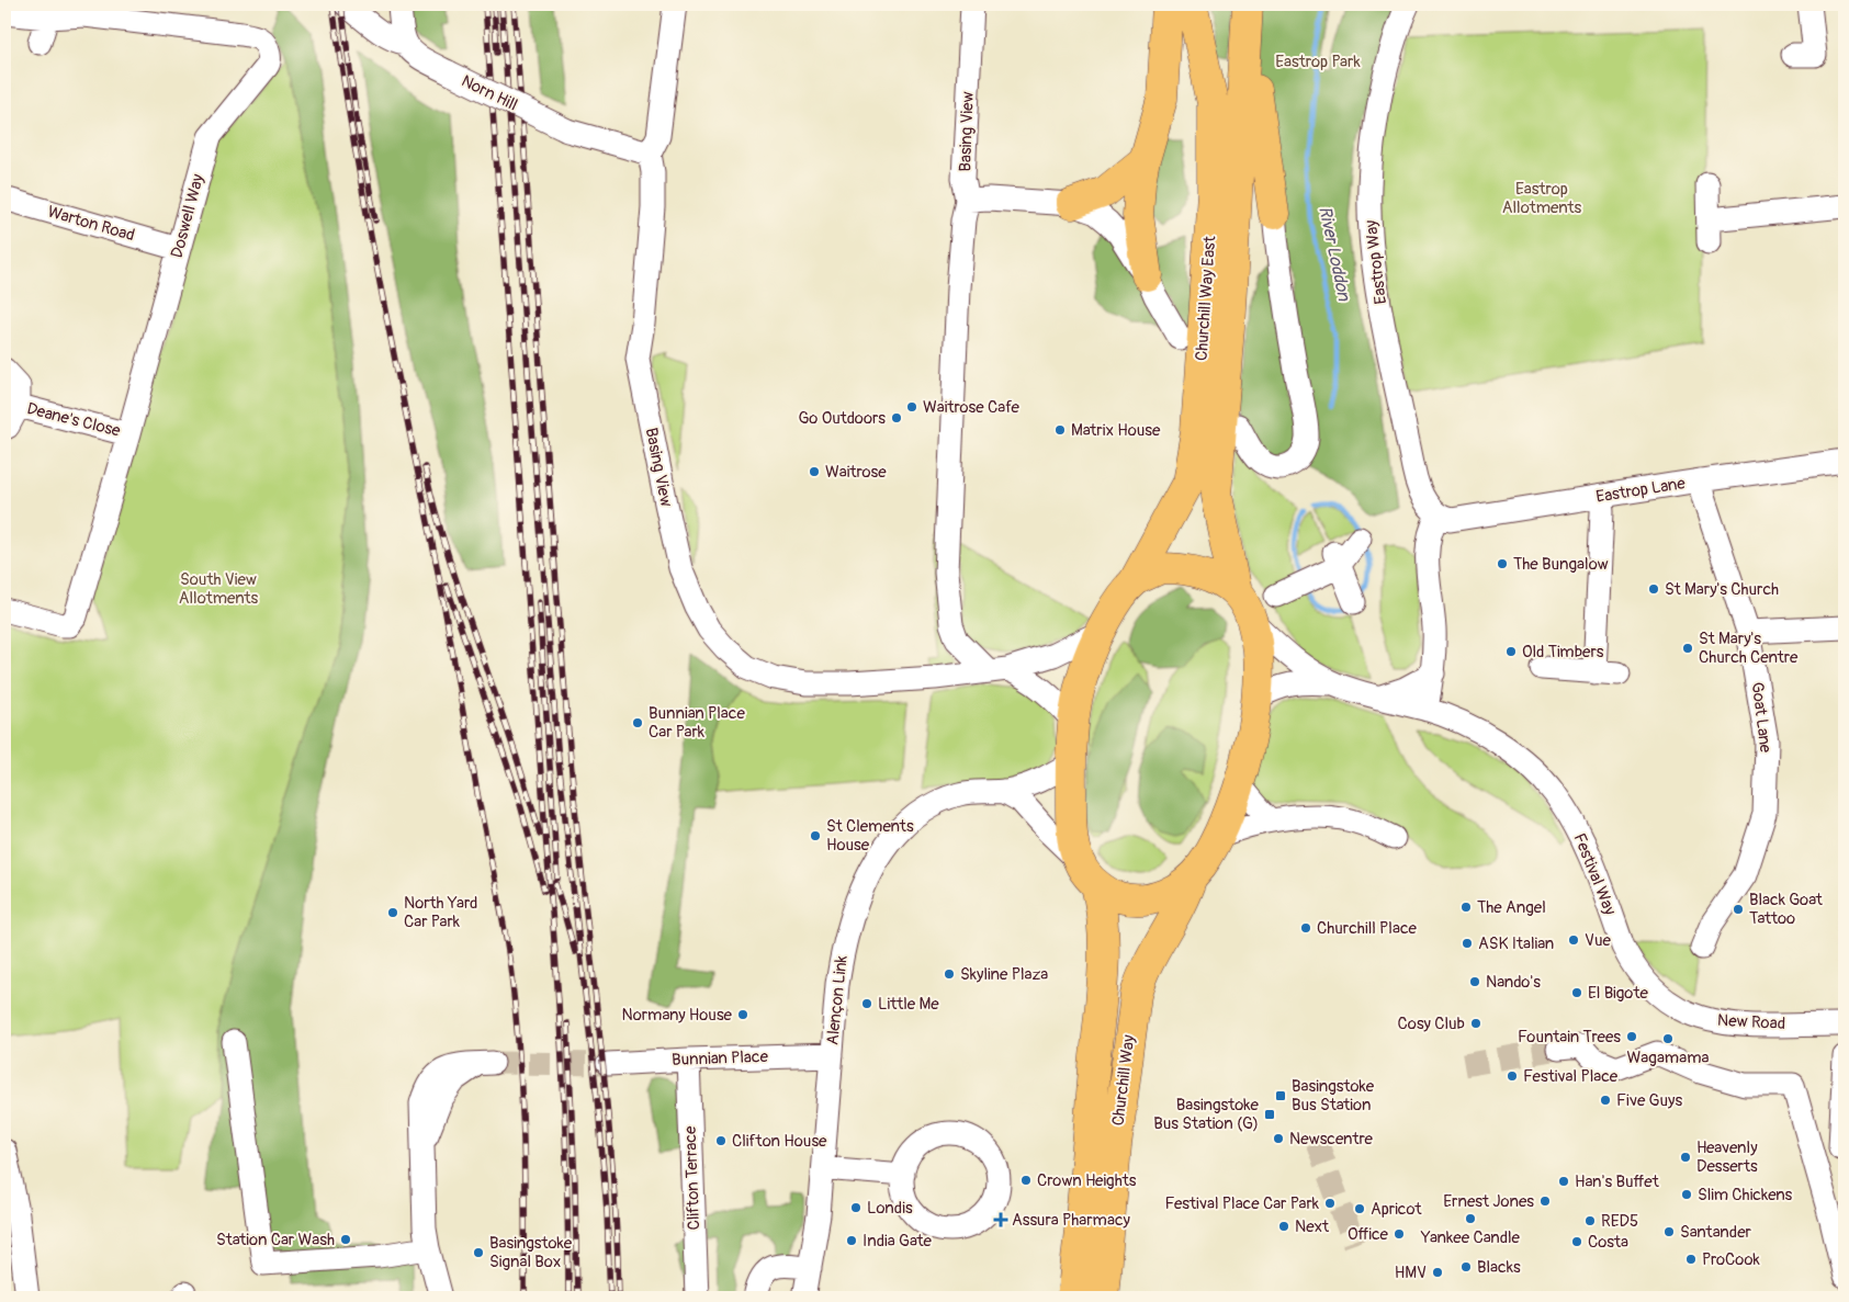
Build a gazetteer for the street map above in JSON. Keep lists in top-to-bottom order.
{
  "streets": {
    "main road": ["Churchill Way East", "Churchill Way"],
    "street": [
      "Norn Hill",
      "Basing View",
      "Doswell Way",
      "Warton Road",
      "Eastrop Way",
      "Deane's Close",
      "Eastrop Lane",
      "Goat Lane",
      "Festival Way",
      "Alençon Link",
      "New Road",
      "Bunnian Place",
      "Clifton Terrace"
    ]
  },
  "crossings": [
    ["Norn Hill", "Basing View"],
    ["Basing View", "Churchill Way East"],
    ["Doswell Way", "Warton Road"],
    ["Doswell Way", "Deane's Close"],
    ["Eastrop Way", "Eastrop Lane"],
    ["Churchill Way East", "Alençon Link"],
    ["Eastrop Lane", "Goat Lane"],
    ["Festival Way", "New Road"],
    ["Alençon Link", "Bunnian Place"],
    ["Bunnian Place", "Clifton Terrace"]
  ],
  "water": ["River Loddon"],
  "parks": ["Eastrop Park", "Eastrop Allotments", "South View Allotments"],
  "places": {
    "other": [
      "Waitrose Cafe",
      "Go Outdoors",
      "Matrix House",
      "Waitrose",
      "The Bungalow",
      "St Mary's Church",
      "St Mary's Church Centre",
      "Old Timbers",
      "Bunnian Place Car Park",
      "St Clements House",
      "The Angel",
      "Black Goat Tattoo",
      "North Yard Car Park",
      "Churchill Place",
      "Vue",
      "ASK Italian",
      "Skyline Plaza",
      "Nando's",
      "El Bigote",
      "Little Me",
      "Normany House",
      "Cosy Club",
      "Fountain Trees",
      "Wagamama",
      "Festival Place",
      "Five Guys",
      "Newscentre",
      "Clifton House",
      "Heavenly Desserts",
      "Crown Heights",
      "Han's Buffet",
      "Slim Chickens",
      "Ernest Jones",
      "Festival Place Car Park",
      "Londis",
      "Apricot",
      "Yankee Candle",
      "RED5",
      "Next",
      "Santander",
      "Office",
      "Station Car Wash",
      "India Gate",
      "Costa",
      "Basingstoke Signal Box",
      "ProCook",
      "Blacks",
      "HMV"
    ],
    "transit": ["Basingstoke Bus Station", "Basingstoke Bus Station (G)"],
    "health": ["Assura Pharmacy"]
  }
}
